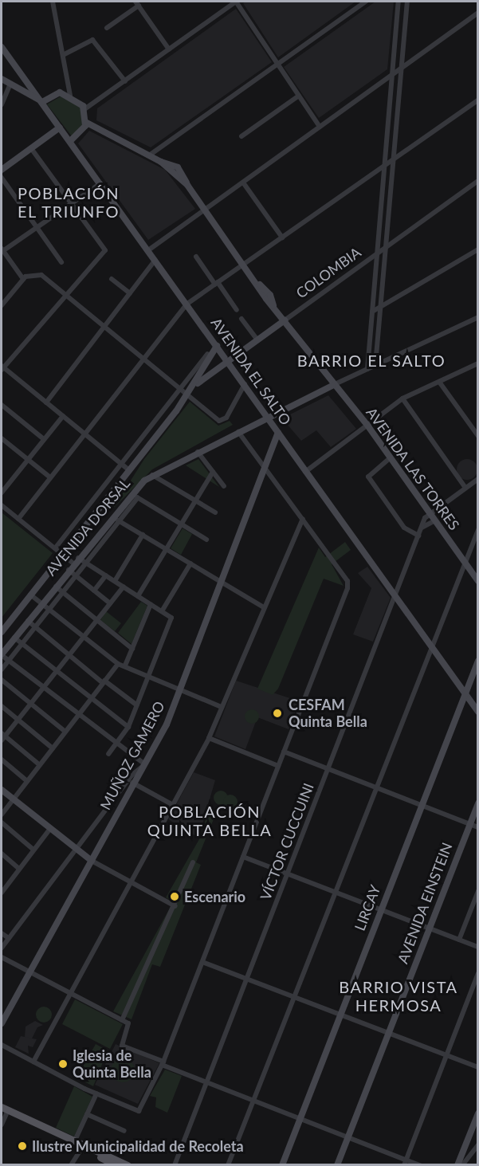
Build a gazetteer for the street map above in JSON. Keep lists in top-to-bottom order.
{
  "streets": {
    "main road": [
      "COLOMBIA",
      "AVENIDA EL SALTO",
      "AVENIDA LAS TORRES",
      "AVENIDA DORSAL",
      "MUÑOZ GAMERO",
      "AVENIDA EINSTEIN",
      "LIRCAY"
    ],
    "street": ["VÍCTOR CUCCUINI"]
  },
  "crossings": [
    ["COLOMBIA", "AVENIDA EL SALTO"],
    ["COLOMBIA", "AVENIDA LAS TORRES"],
    ["COLOMBIA", "AVENIDA DORSAL"],
    ["AVENIDA EL SALTO", "AVENIDA DORSAL"],
    ["AVENIDA EL SALTO", "MUÑOZ GAMERO"],
    ["AVENIDA EL SALTO", "VÍCTOR CUCCUINI"],
    ["AVENIDA EL SALTO", "LIRCAY"],
    ["AVENIDA LAS TORRES", "AVENIDA DORSAL"],
    ["AVENIDA LAS TORRES", "VÍCTOR CUCCUINI"]
  ],
  "districts": [
    "POBLACIÓN EL TRIUNFO",
    "BARRIO EL SALTO",
    "POBLACIÓN QUINTA BELLA",
    "BARRIO VISTA HERMOSA"
  ],
  "places": [
    "CESFAM Quinta Bella",
    "Escenario",
    "Iglesia de Quinta Bella",
    "Ilustre Municipalidad de Recoleta"
  ]
}
